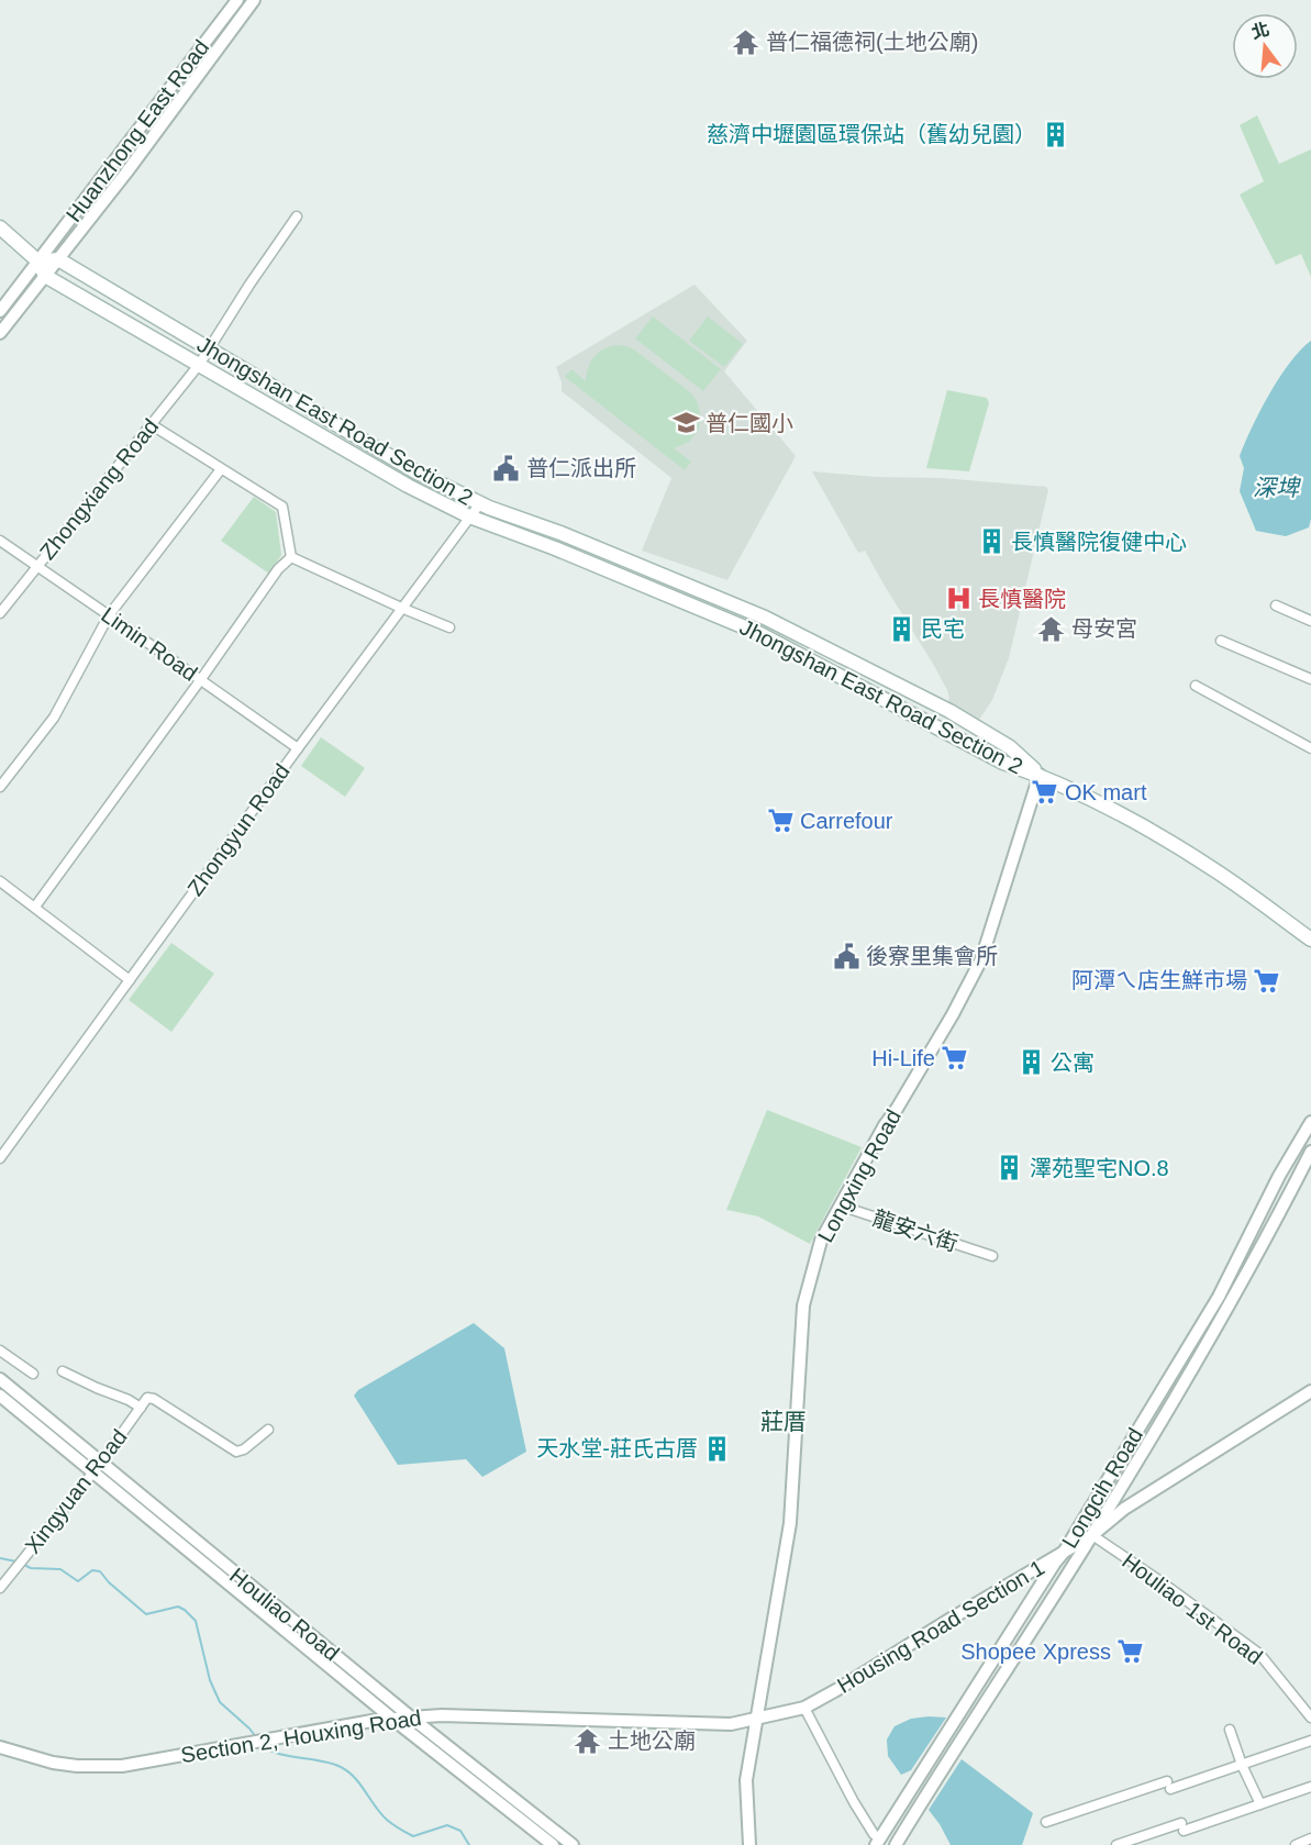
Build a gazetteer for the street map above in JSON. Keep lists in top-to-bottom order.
{
  "streets": {
    "main road": ["Jhongshan East Road Section 2"],
    "street": [
      "Huanzhong East Road",
      "Zhongxiang Road",
      "Limin Road",
      "Zhongyun Road",
      "Longxing Road",
      "龍安六街",
      "Longcih Road",
      "Xingyuan Road",
      "Houliao 1st Road",
      "Houliao Road",
      "Housing Road Section 1",
      "Section 2, Houxing Road"
    ]
  },
  "crossings": [
    ["Huanzhong East Road", "Jhongshan East Road Section 2"],
    ["Jhongshan East Road Section 2", "Zhongxiang Road"],
    ["Jhongshan East Road Section 2", "Zhongyun Road"],
    ["Jhongshan East Road Section 2", "Longxing Road"],
    ["Zhongxiang Road", "Limin Road"],
    ["Limin Road", "Zhongyun Road"],
    ["Longxing Road", "龍安六街"],
    ["Longxing Road", "Housing Road Section 1"],
    ["Longcih Road", "Houliao 1st Road"],
    ["Longcih Road", "Housing Road Section 1"],
    ["Xingyuan Road", "Houliao Road"],
    ["Houliao 1st Road", "Housing Road Section 1"],
    ["Houliao Road", "Section 2, Houxing Road"],
    ["Housing Road Section 1", "Section 2, Houxing Road"]
  ],
  "districts": ["莊厝"],
  "water": ["深埤"],
  "places": {
    "temple": ["普仁福德祠(土地公廟)", "母安宮", "土地公廟"],
    "building": [
      "慈濟中壢園區環保站（舊幼兒園）",
      "長慎醫院復健中心",
      "民宅",
      "公寓",
      "澤苑聖宅NO.8",
      "天水堂-莊氏古厝"
    ],
    "school or university": ["普仁國小"],
    "public building": ["普仁派出所", "後寮里集會所"],
    "hospital": ["長慎醫院"],
    "supermarket": [
      "OK mart",
      "Carrefour",
      "阿潭ㄟ店生鮮市場",
      "Hi-Life",
      "Shopee Xpress"
    ]
  },
  "north": "top"
}
